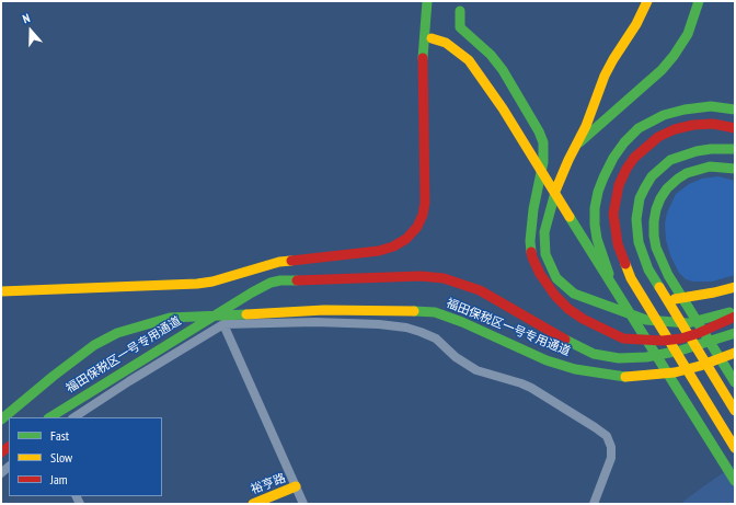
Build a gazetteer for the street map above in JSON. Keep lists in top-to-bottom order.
{
  "streets": {
    "main road": ["福田保税区一号专用通道", "裕亨路"]
  },
  "legend": ["Fast", "Slow", "Jam"],
  "north": "top"
}
